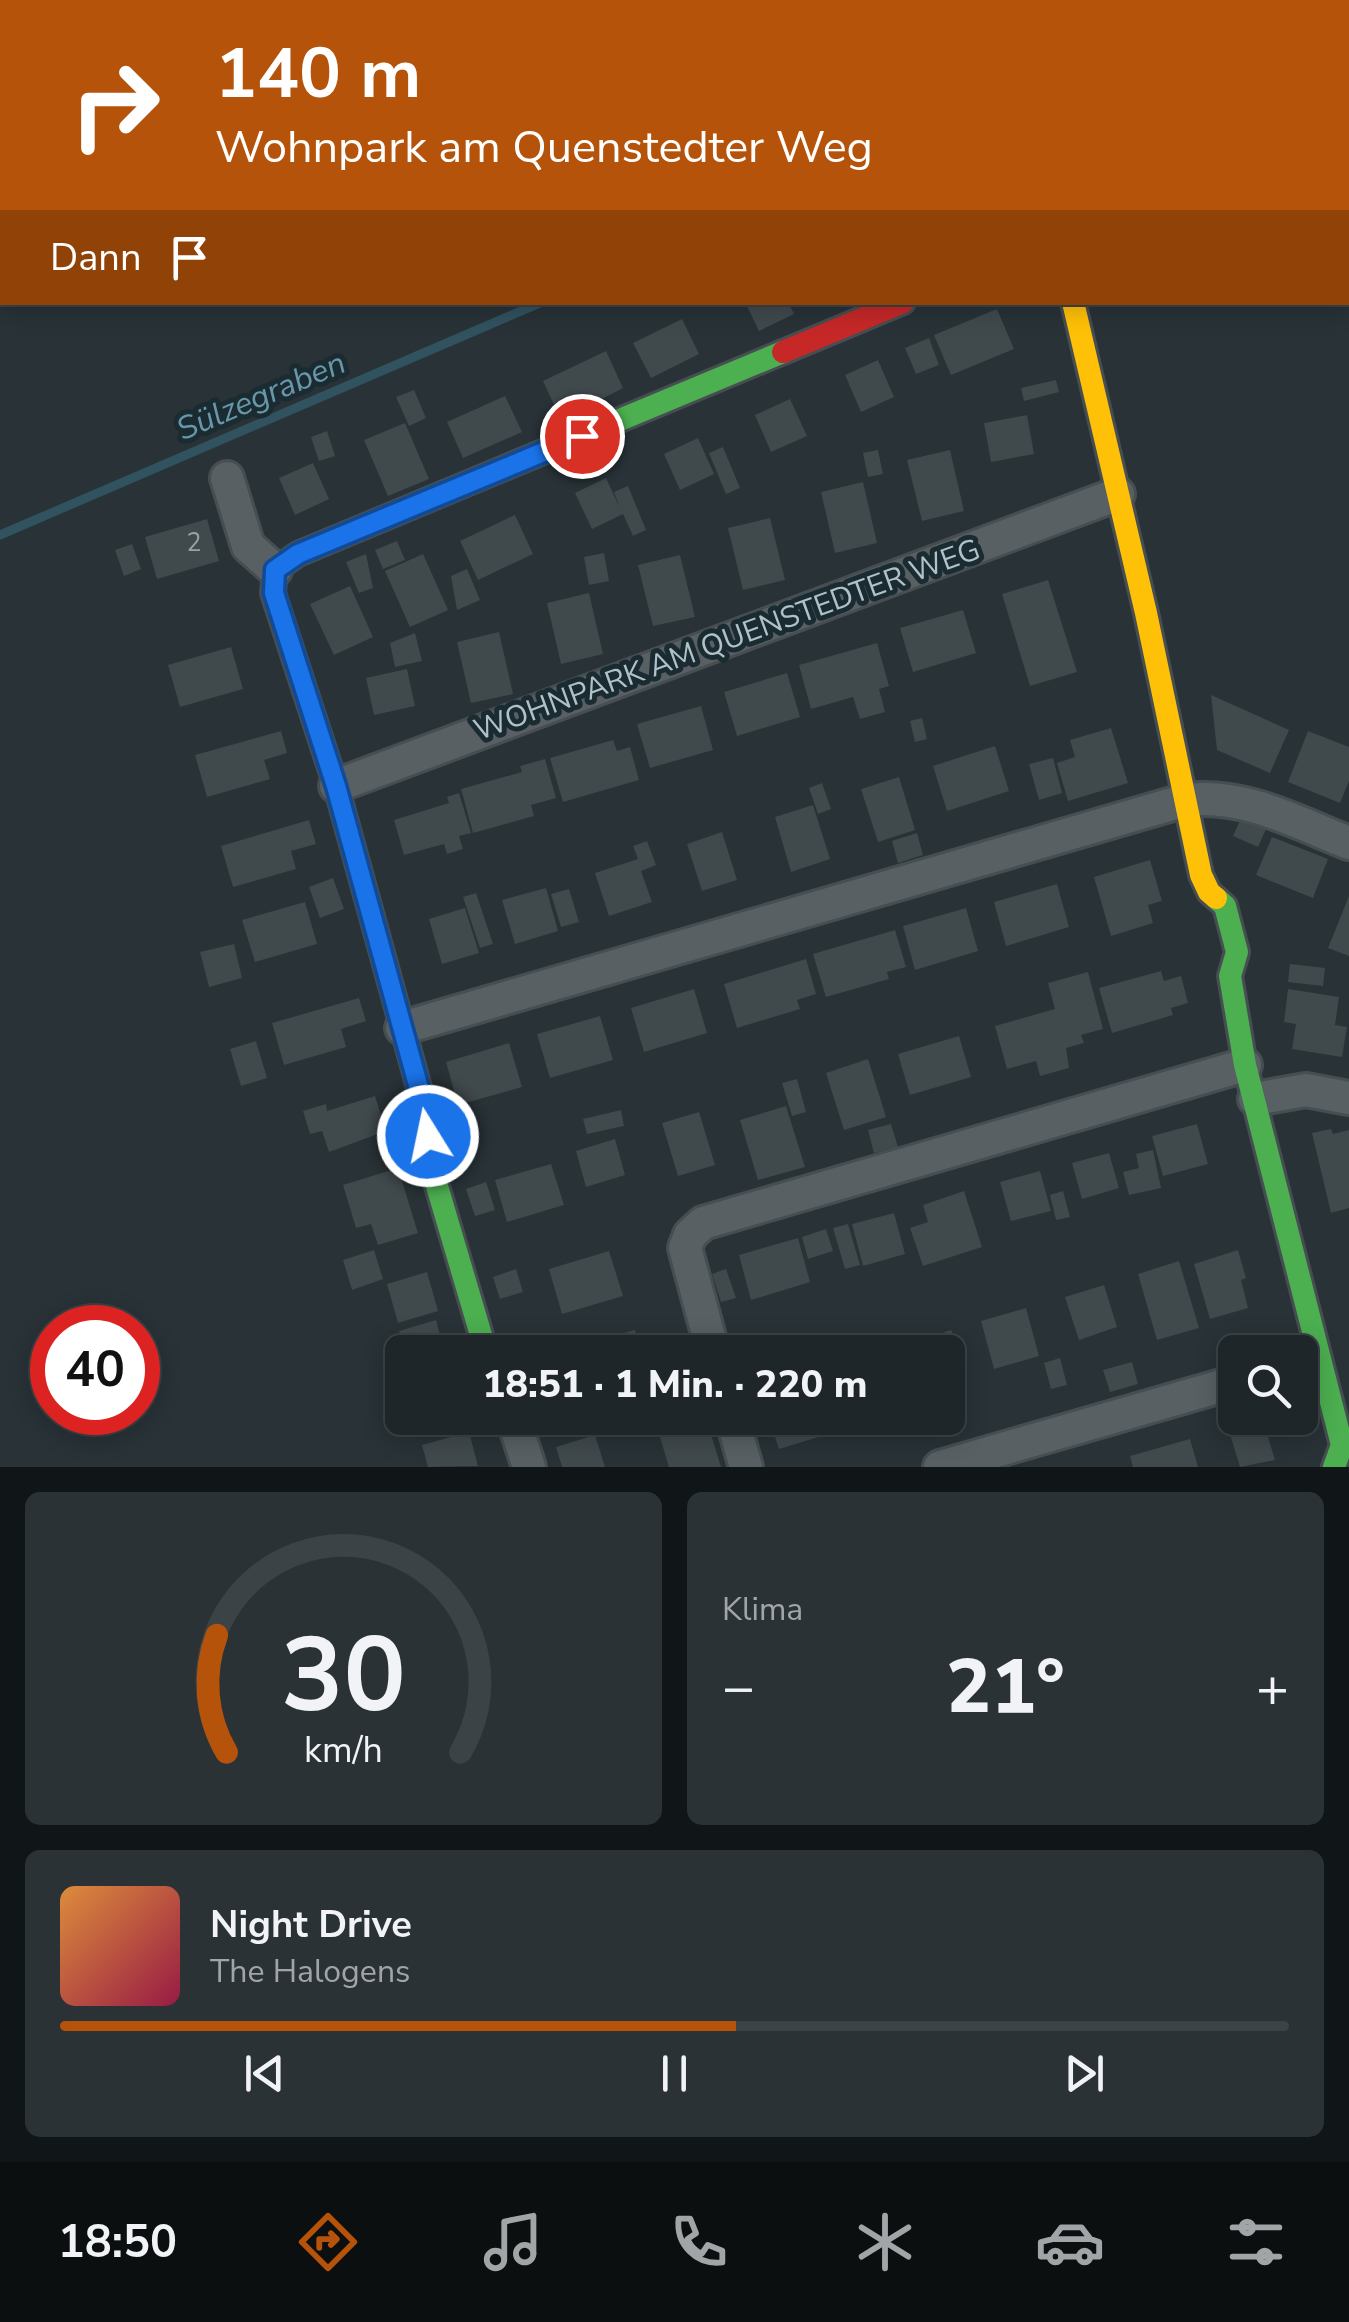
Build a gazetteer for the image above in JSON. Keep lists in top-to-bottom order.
{
  "streets": {
    "street": ["WOHNPARK AM QUENSTEDTER WEG"]
  },
  "water": ["Sülzegraben"],
  "house_numbers": ["2"],
  "page": {
    "turn": ["140 m", "Wohnpark am Quenstedter Weg"],
    "then": "Dann",
    "limit": "40",
    "trip": "18:51 · 1 Min. · 220 m",
    "tile": "Klima",
    "heat": ["−", "21°", "+"],
    "song": ["Night Drive", "The Halogens"],
    "tabs": "18:50",
    "gauge": ["30", "km/h"]
  }
}
